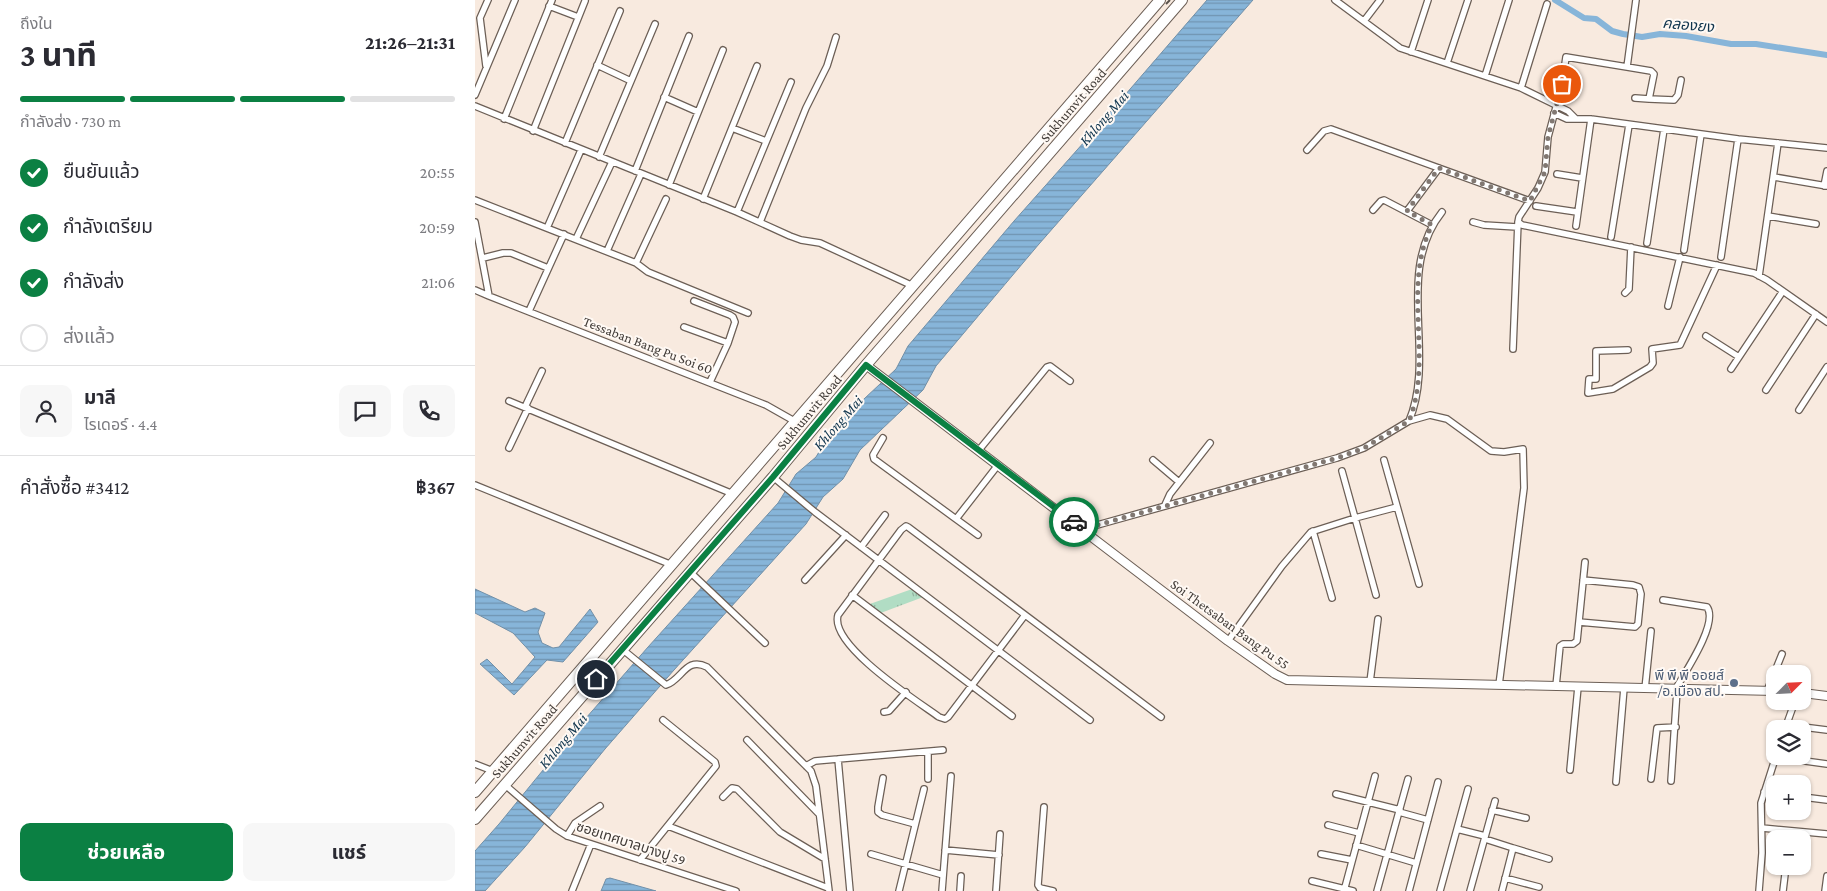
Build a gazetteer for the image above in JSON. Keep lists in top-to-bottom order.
{
  "streets": {
    "highway": ["Sukhumvit Road"],
    "street": ["Tessaban Bang Pu Soi 60", "Soi Thetsaban Bang Pu 55", "ซอยเทศบาลบางปู 59"]
  },
  "crossings": [
    ["Sukhumvit Road", "Tessaban Bang Pu Soi 60"],
    ["Sukhumvit Road", "Soi Thetsaban Bang Pu 55"],
    ["Sukhumvit Road", "ซอยเทศบาลบางปู 59"]
  ],
  "water": ["คลองยง", "Khlong Mai"],
  "places": ["พี พี พี ออยส์ /อ.เมือง สป."],
  "north": "top right",
  "page": {
    "heading": ["3 นาที", "ถึงใน", "21:26–21:31"],
    "panel": [
      "มาลี",
      "ไรเดอร์ · 4.4",
      "คำสั่งซื้อ #3412",
      "฿367"
    ],
    "bar": "กำลังส่ง · 730 m",
    "list": [
      ["ยืนยันแล้ว", "20:55"],
      ["กำลังเตรียม", "20:59"],
      ["กำลังส่ง", "21:06"],
      "ส่งแล้ว"
    ],
    "map_buttons": ["+", "−"],
    "buttons": ["ช่วยเหลือ", "แชร์"]
  }
}
